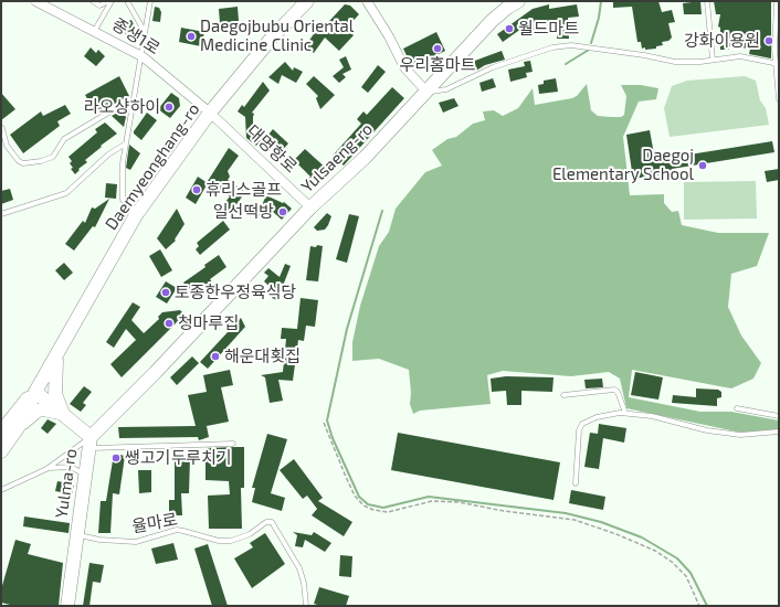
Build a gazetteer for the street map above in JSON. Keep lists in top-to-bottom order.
{
  "streets": {
    "street": [
      "종생1로",
      "대명항로",
      "Yulsaeng-ro",
      "Daemyeonghang-ro",
      "Yulma-ro"
    ],
    "lane": ["율마로"]
  },
  "crossings": [
    ["종생1로", "대명항로"],
    ["종생1로", "Daemyeonghang-ro"],
    ["대명항로", "Yulsaeng-ro"],
    ["대명항로", "Daemyeonghang-ro"],
    ["Yulsaeng-ro", "Yulma-ro"],
    ["Daemyeonghang-ro", "Yulma-ro"],
    ["Yulma-ro", "율마로"]
  ],
  "places": [
    "월드마트",
    "Daegojbubu Oriental Medicine Clinic",
    "강화이용원",
    "우리홈마트",
    "라오샹하이",
    "Daegoj Elementary School",
    "휴리스골프",
    "일선떡방",
    "토종한우정육식당",
    "청마루집",
    "해운대횟집",
    "쌩고기두루치기"
  ]
}
